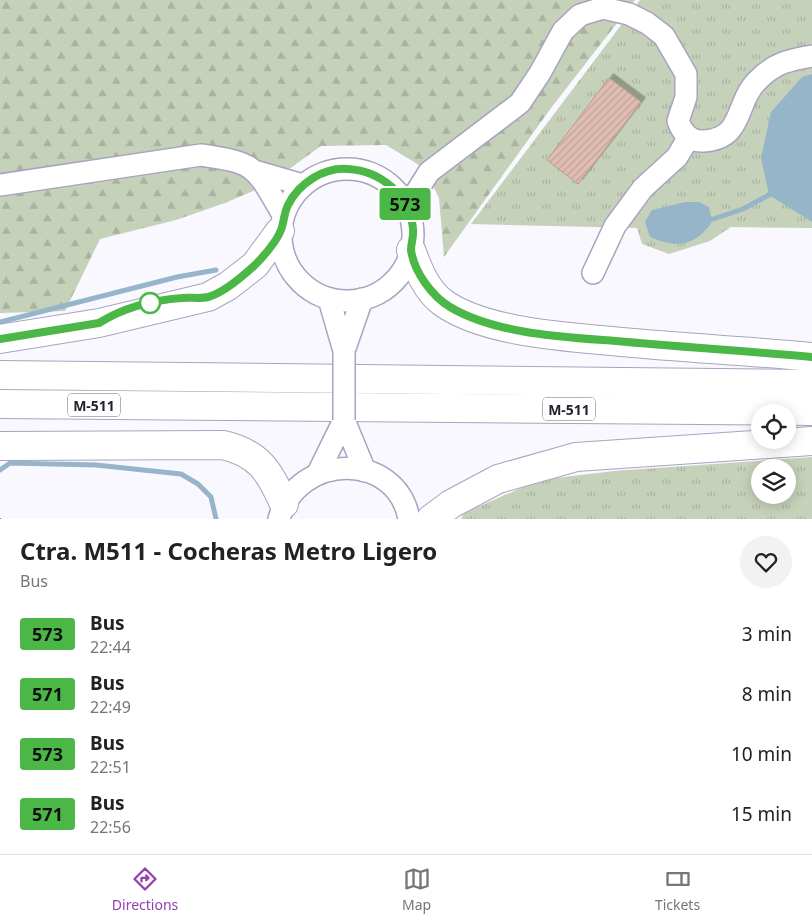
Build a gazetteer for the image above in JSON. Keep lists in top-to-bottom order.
{
  "streets": {
    "highway": ["M-511"]
  },
  "lines": ["bus line 573"],
  "page": {
    "on_map": "573",
    "heading": ["Ctra. M511 - Cocheras Metro Ligero", "Bus"],
    "list": [
      {
        "mark": "573",
        "name": "Bus",
        "note": "22:44",
        "value": "3 min"
      },
      {
        "mark": "571",
        "name": "Bus",
        "note": "22:49",
        "value": "8 min"
      },
      {
        "mark": "573",
        "name": "Bus",
        "note": "22:51",
        "value": "10 min"
      },
      {
        "mark": "571",
        "name": "Bus",
        "note": "22:56",
        "value": "15 min"
      }
    ],
    "tabs": ["Directions", "Map", "Tickets"]
  }
}
